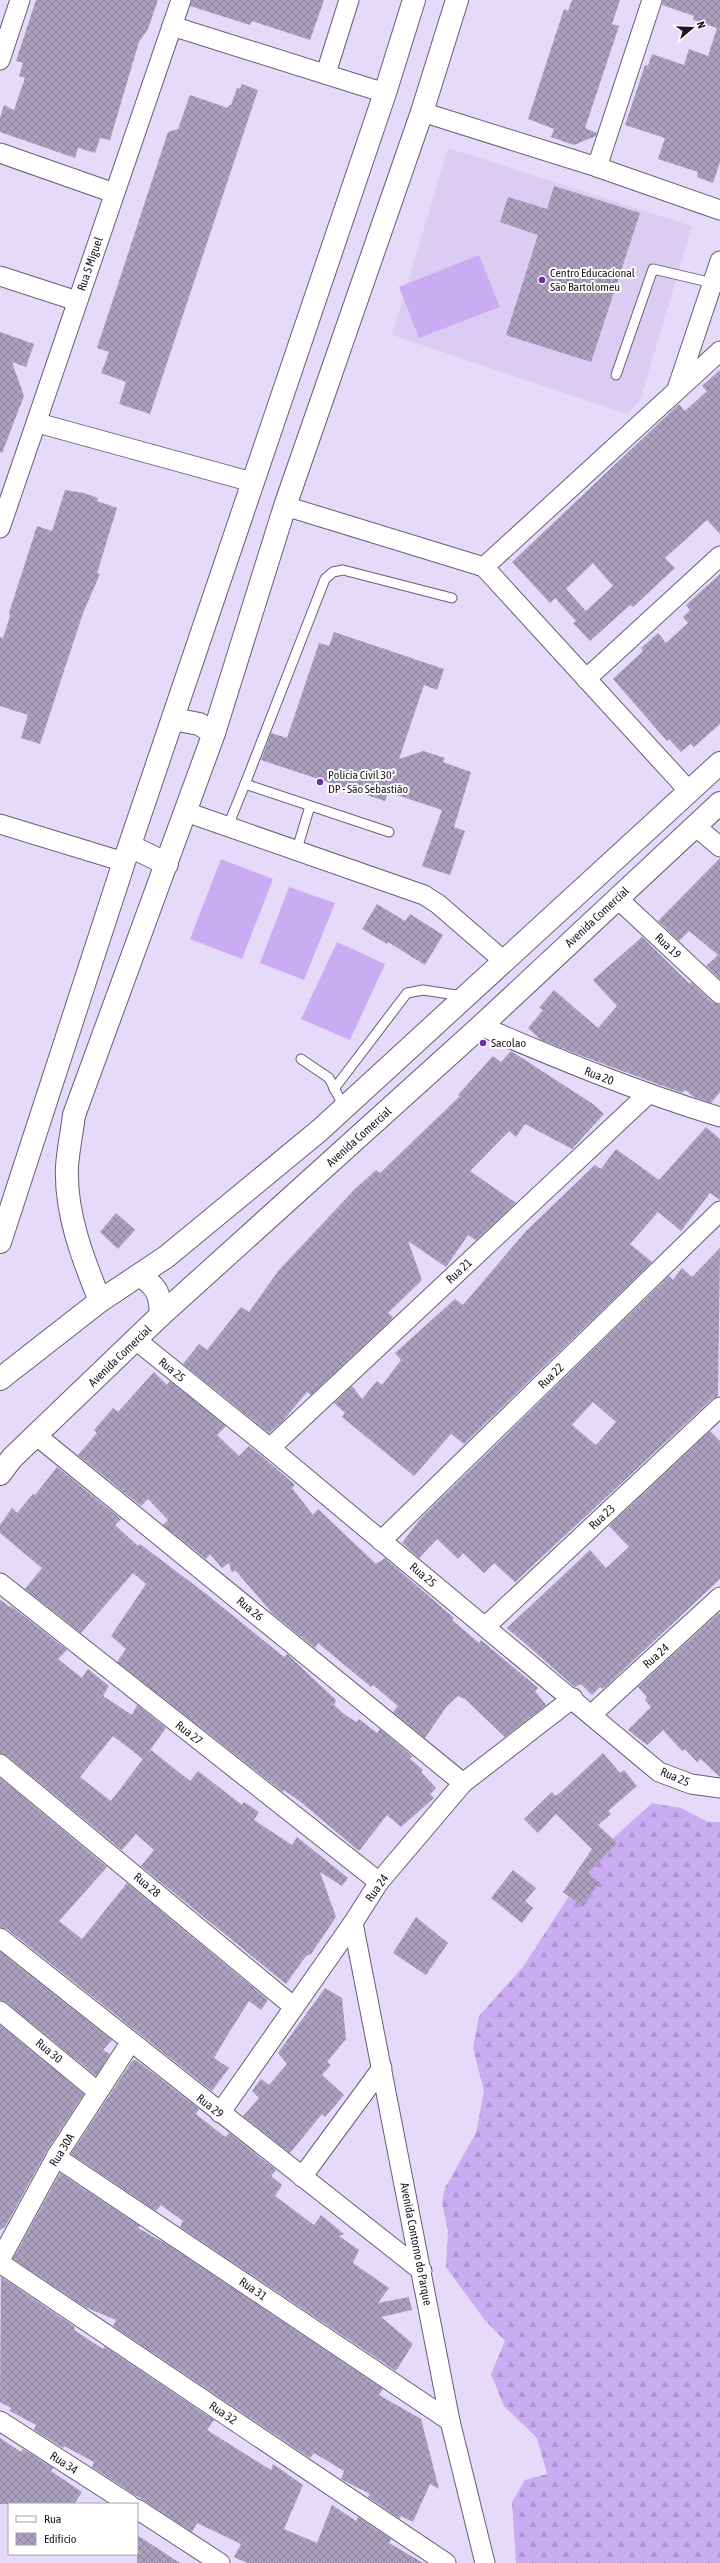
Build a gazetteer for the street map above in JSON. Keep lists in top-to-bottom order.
{
  "streets": {
    "street": [
      "Rua S Miguel",
      "Avenida Comercial",
      "Rua 19",
      "Rua 20",
      "Rua 21",
      "Rua 25",
      "Rua 22",
      "Rua 23",
      "Rua 26",
      "Rua 24",
      "Rua 27",
      "Rua 28",
      "Rua 30",
      "Rua 29",
      "Rua 30A",
      "Avenida Contorno do Parque",
      "Rua 31",
      "Rua 32",
      "Rua 34"
    ]
  },
  "crossings": [
    ["Avenida Comercial", "Rua 19"],
    ["Avenida Comercial", "Rua 20"],
    ["Avenida Comercial", "Rua 25"],
    ["Avenida Comercial", "Rua 26"],
    ["Rua 20", "Rua 21"],
    ["Rua 21", "Rua 25"],
    ["Rua 25", "Rua 22"],
    ["Rua 25", "Rua 23"],
    ["Rua 25", "Rua 24"],
    ["Rua 26", "Rua 24"],
    ["Rua 24", "Rua 27"],
    ["Rua 24", "Rua 28"],
    ["Rua 24", "Rua 29"],
    ["Rua 24", "Avenida Contorno do Parque"],
    ["Rua 30", "Rua 30A"],
    ["Rua 29", "Rua 30A"],
    ["Rua 29", "Avenida Contorno do Parque"],
    ["Rua 30A", "Rua 31"],
    ["Rua 30A", "Rua 32"],
    ["Avenida Contorno do Parque", "Rua 31"]
  ],
  "places": ["Centro Educacional São Bartolomeu", "Policia Civil 30ª DP - São Sebastião", "Sacolao"],
  "legend": ["Rua", "Edifício"],
  "north": "right"
}
